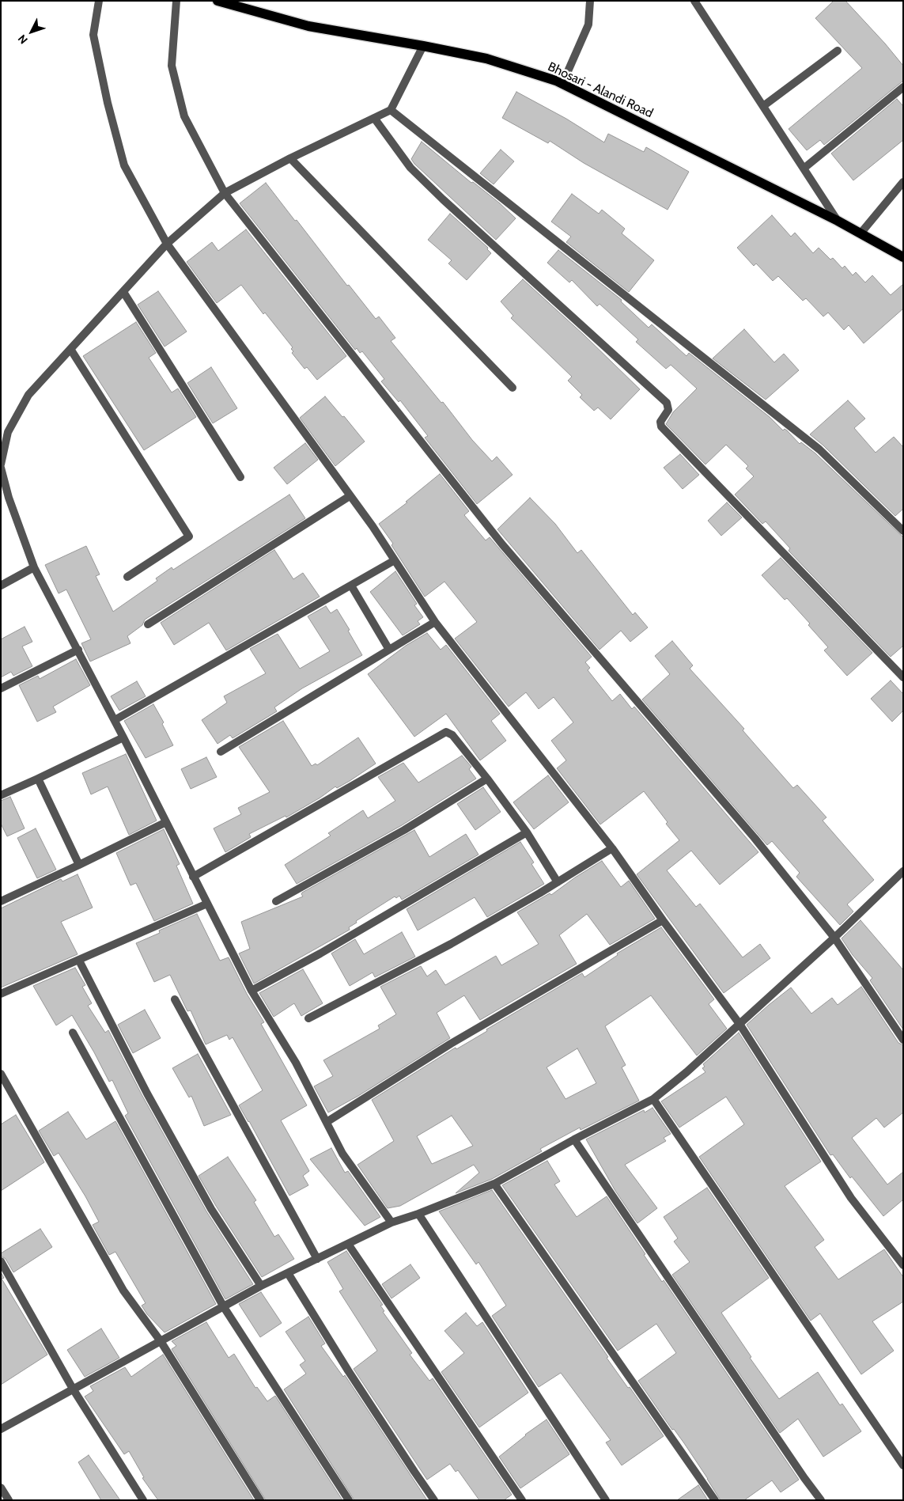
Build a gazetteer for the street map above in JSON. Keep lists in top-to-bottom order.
{
  "streets": {
    "main road": ["Bhosari - Alandi Road"]
  },
  "north": "bottom left"
}
